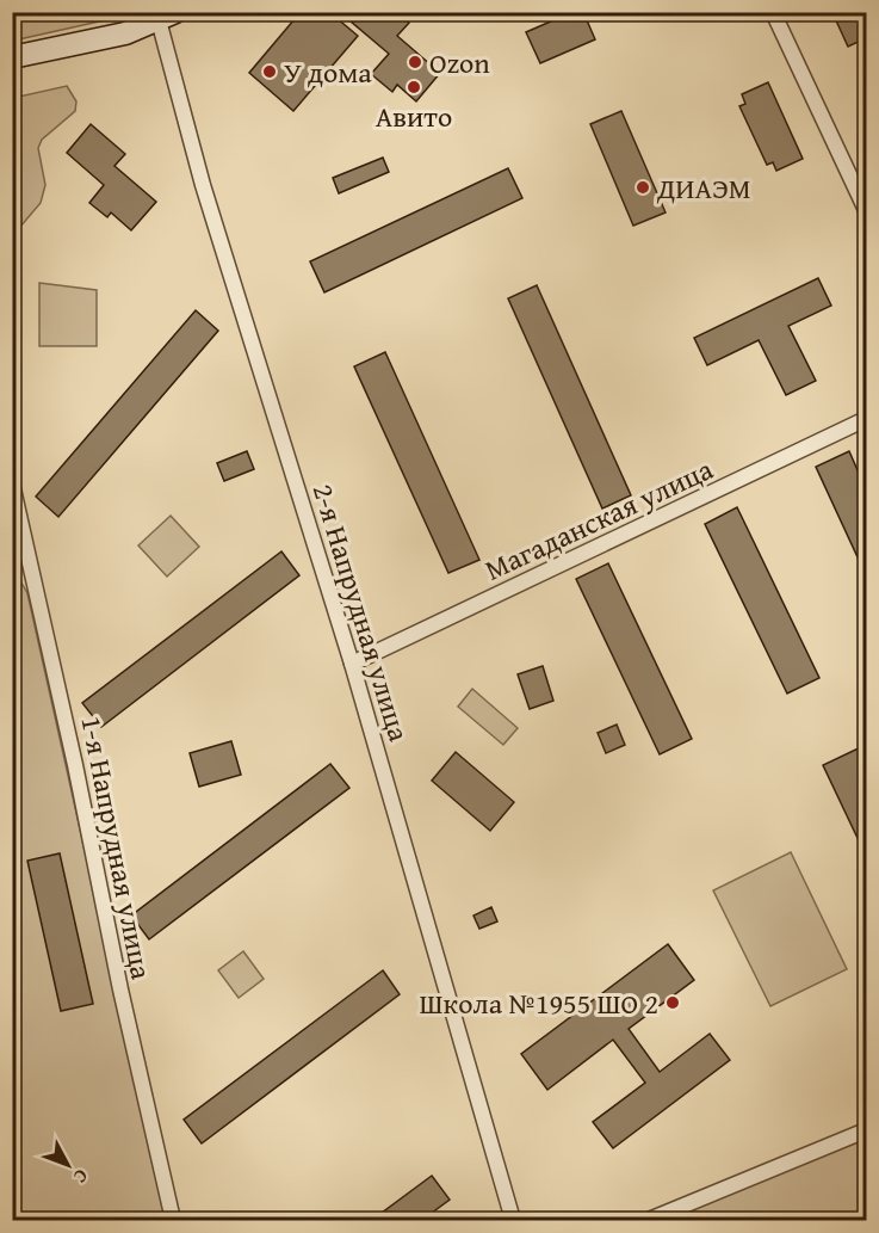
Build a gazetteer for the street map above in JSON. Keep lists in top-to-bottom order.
{
  "streets": {
    "street": ["Магаданская улица", "2-я Напрудная улица", "1-я Напрудная улица"]
  },
  "crossings": [
    ["Магаданская улица", "2-я Напрудная улица"]
  ],
  "places": [
    "Ozon",
    "У дома",
    "Авито",
    "ДИАЭМ",
    "Школа №1955 ШО 2"
  ],
  "north": "bottom right"
}
